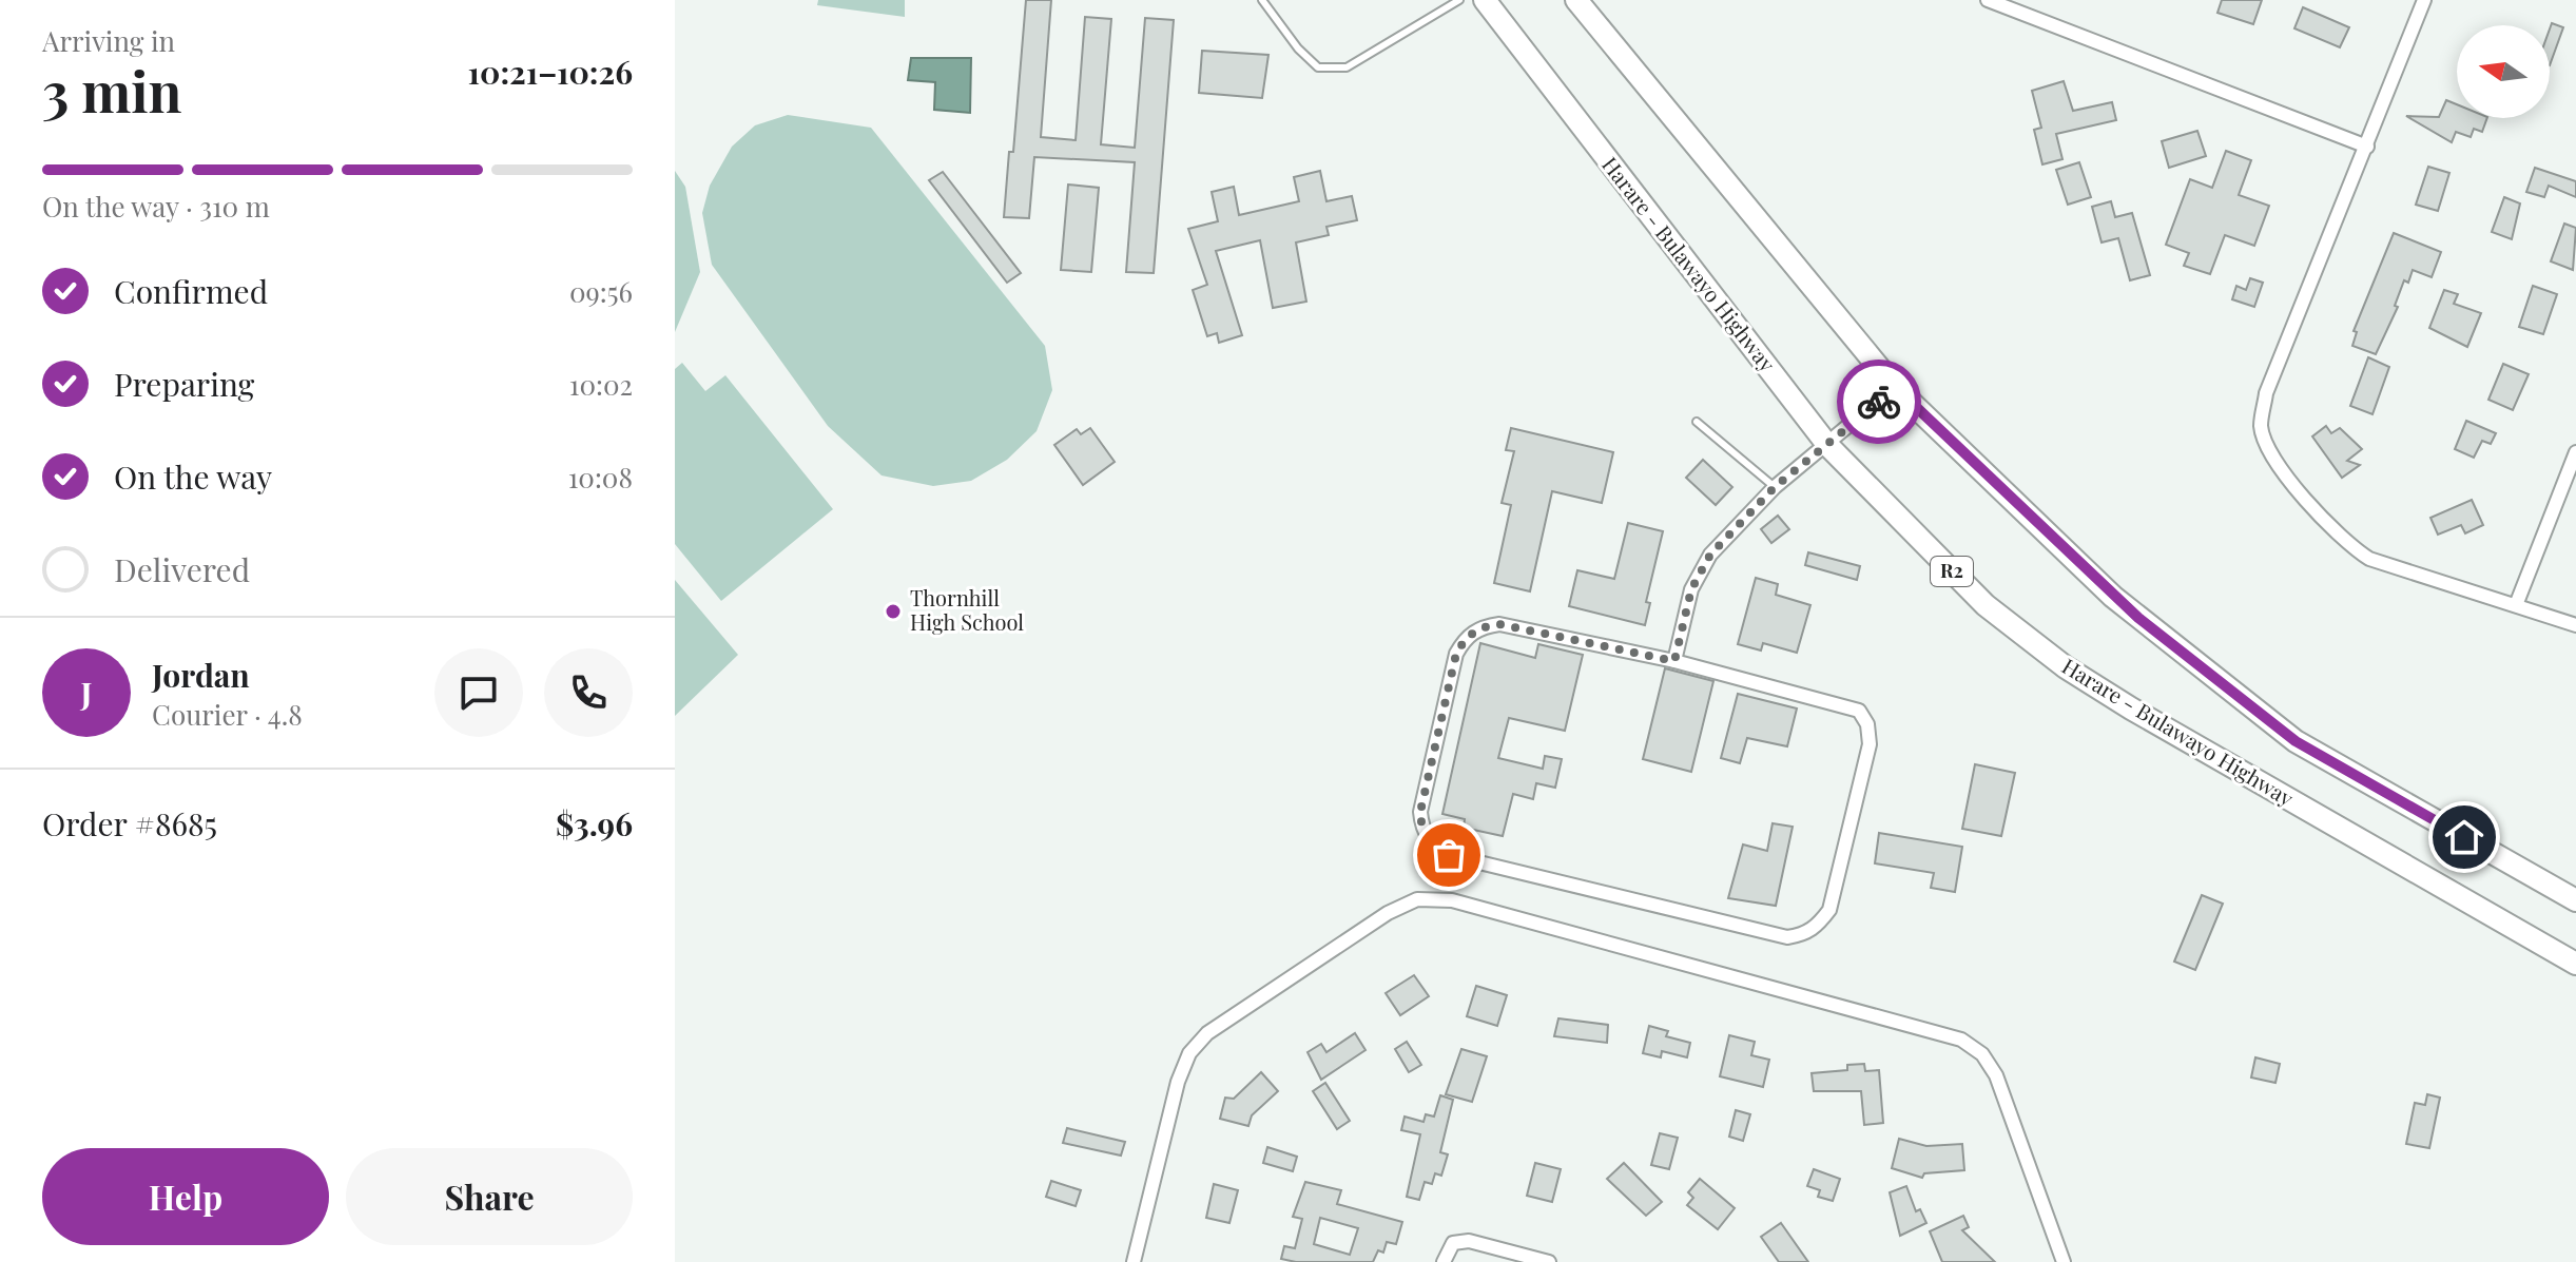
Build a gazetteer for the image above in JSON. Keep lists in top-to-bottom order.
{
  "streets": {
    "highway": ["Harare - Bulawayo Highway", "R2"]
  },
  "places": ["Thornhill High School"],
  "north": "left",
  "page": {
    "heading": ["3 min", "Arriving in", "10:21–10:26"],
    "panel": [
      "Jordan",
      "Courier · 4.8",
      "Order #8685",
      "$3.96"
    ],
    "bar": "On the way · 310 m",
    "list": [
      ["Confirmed", "09:56"],
      ["Preparing", "10:02"],
      ["On the way", "10:08"],
      "Delivered"
    ],
    "round": "J",
    "buttons": ["Help", "Share"]
  }
}
